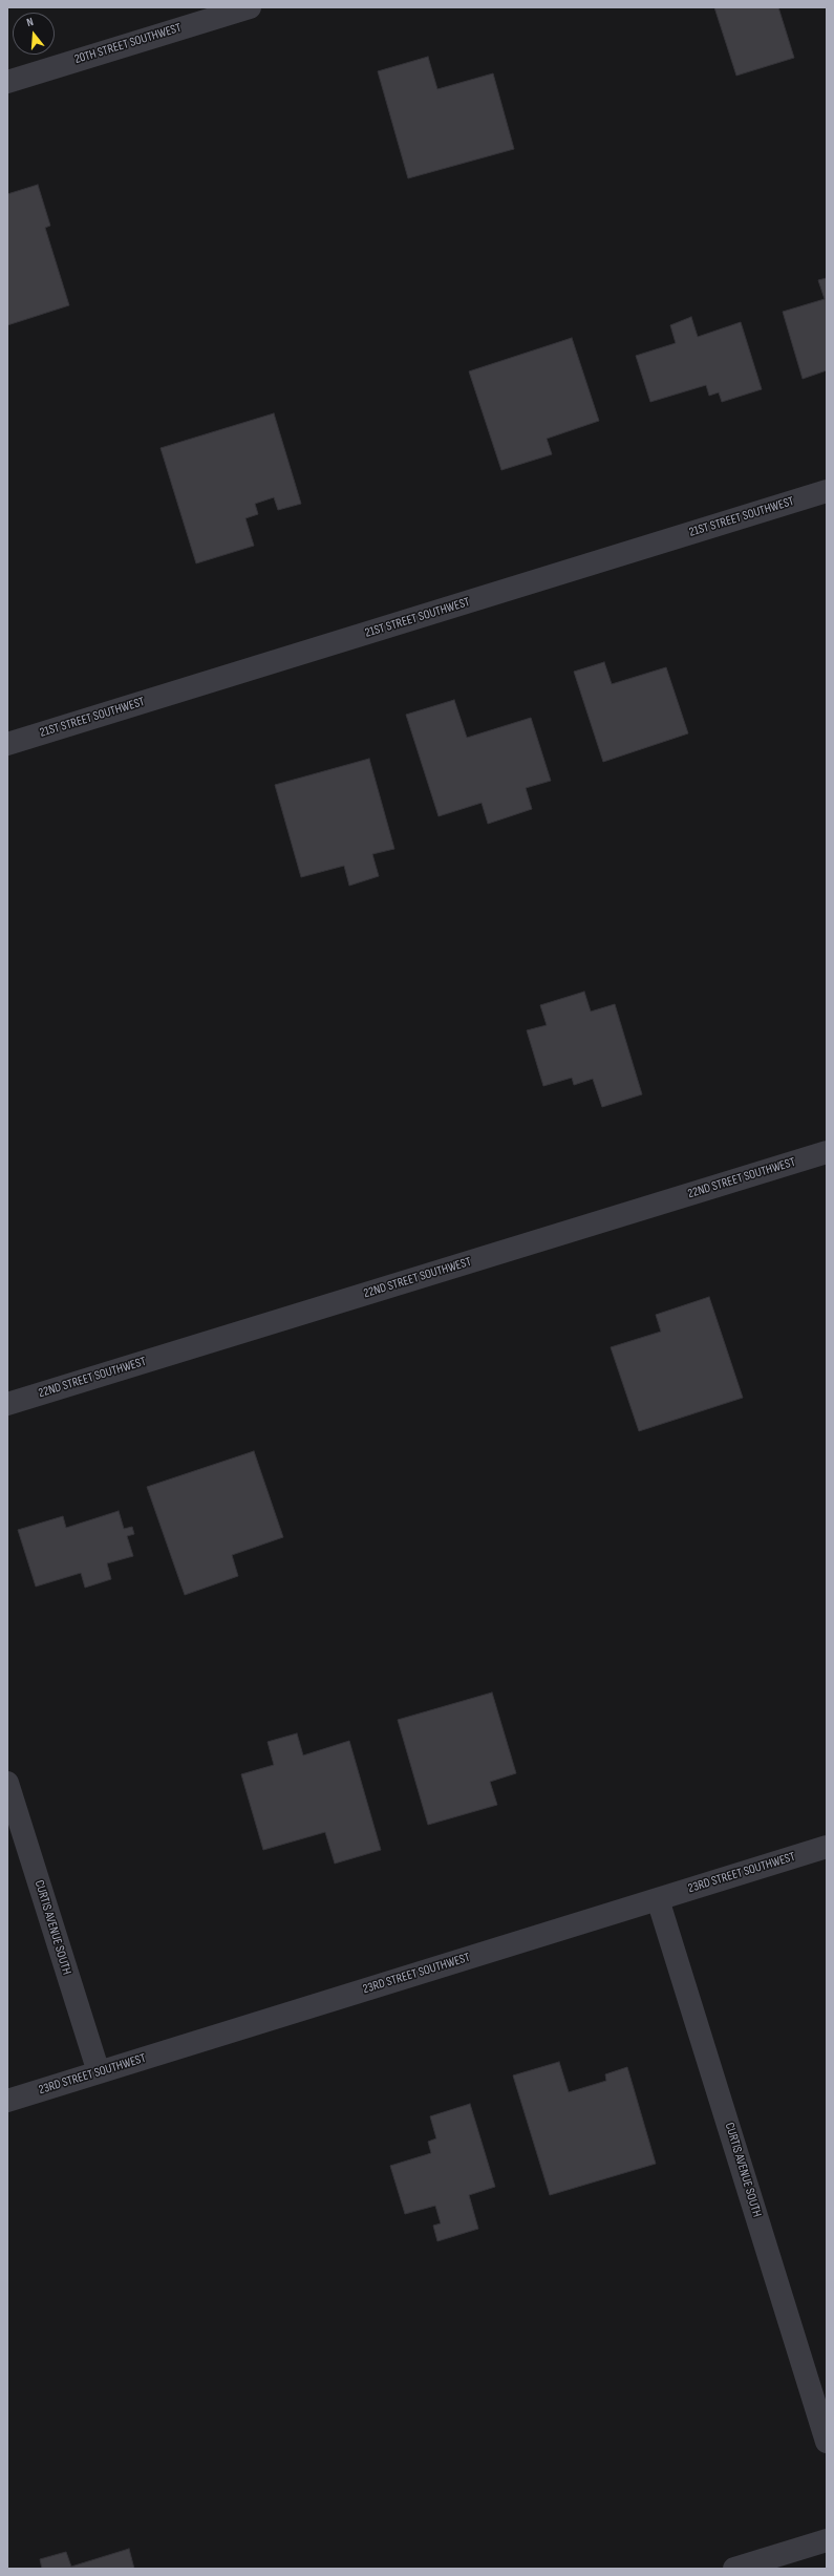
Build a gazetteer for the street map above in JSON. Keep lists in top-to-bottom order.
{
  "streets": {
    "street": [
      "20TH STREET SOUTHWEST",
      "21ST STREET SOUTHWEST",
      "22ND STREET SOUTHWEST",
      "23RD STREET SOUTHWEST",
      "CURTIS AVENUE SOUTH"
    ]
  },
  "crossings": [
    ["23RD STREET SOUTHWEST", "CURTIS AVENUE SOUTH"]
  ],
  "north": "top"
}
